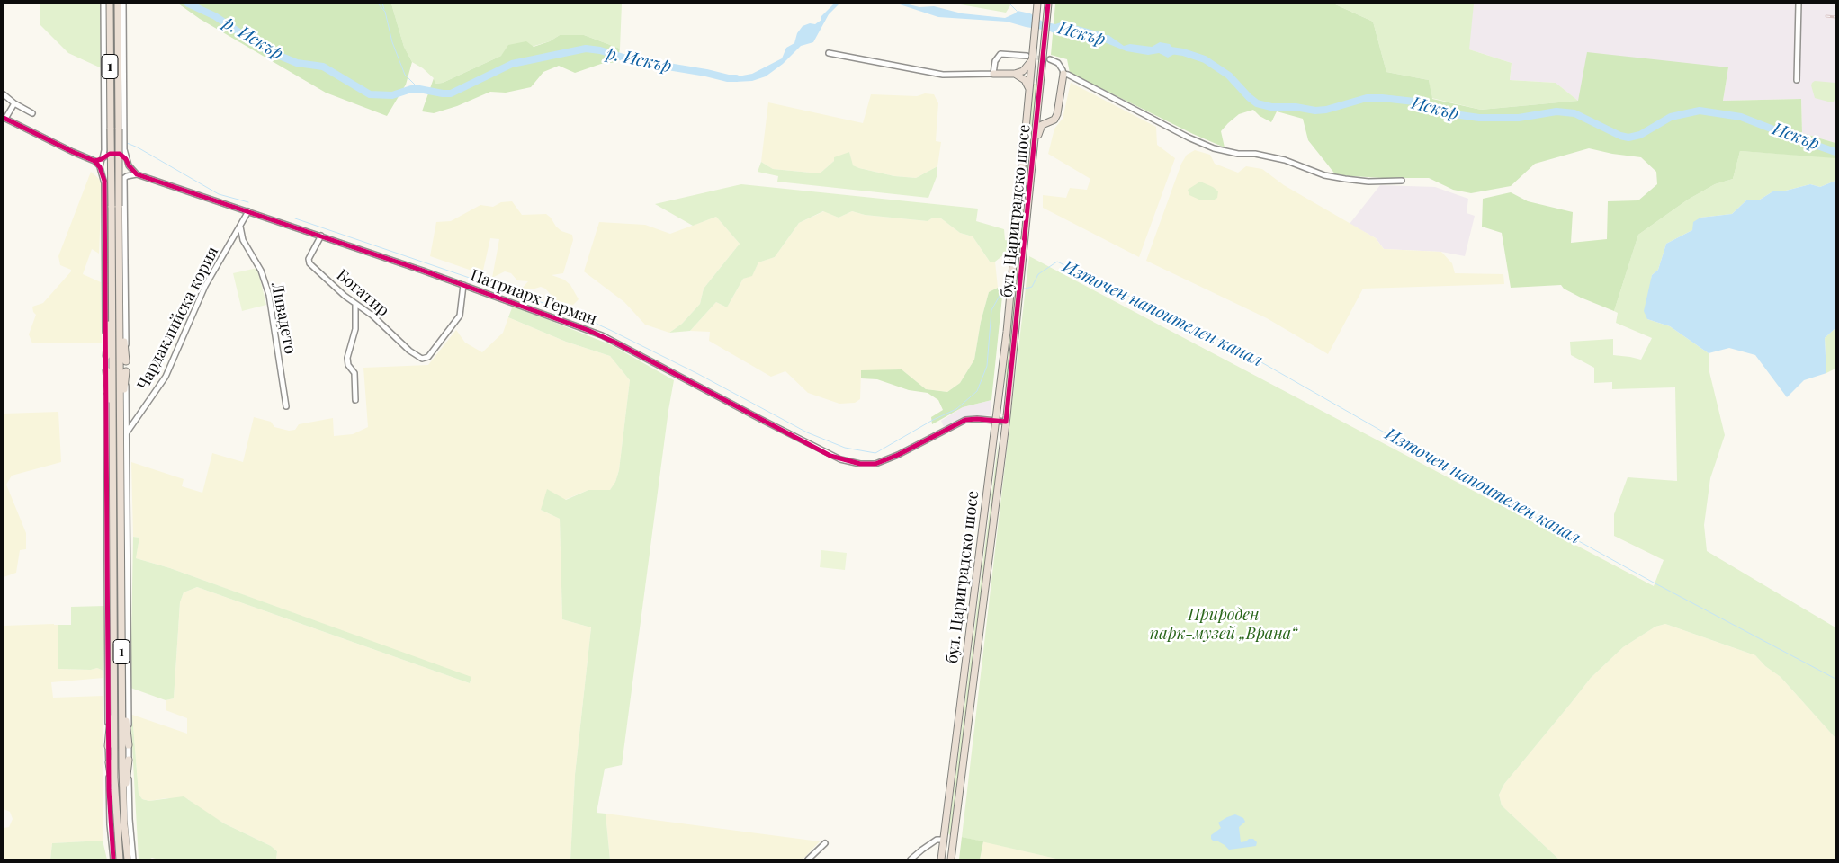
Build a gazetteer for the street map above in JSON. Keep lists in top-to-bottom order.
{
  "streets": {
    "highway": ["1", "бул. Цариградско шосе"],
    "street": [
      "Богатир",
      "Патриарх Герман",
      "Чардаклийска кория",
      "Ливадето"
    ]
  },
  "crossings": [
    ["бул. Цариградско шосе", "Патриарх Герман"],
    ["Богатир", "Патриарх Герман"],
    ["Патриарх Герман", "Чардаклийска кория"],
    ["Чардаклийска кория", "Ливадето"]
  ],
  "water": ["Искър", "р. Искър", "Източен напоителен канал"],
  "parks": ["Природен парк-музей „Врана“"]
}
